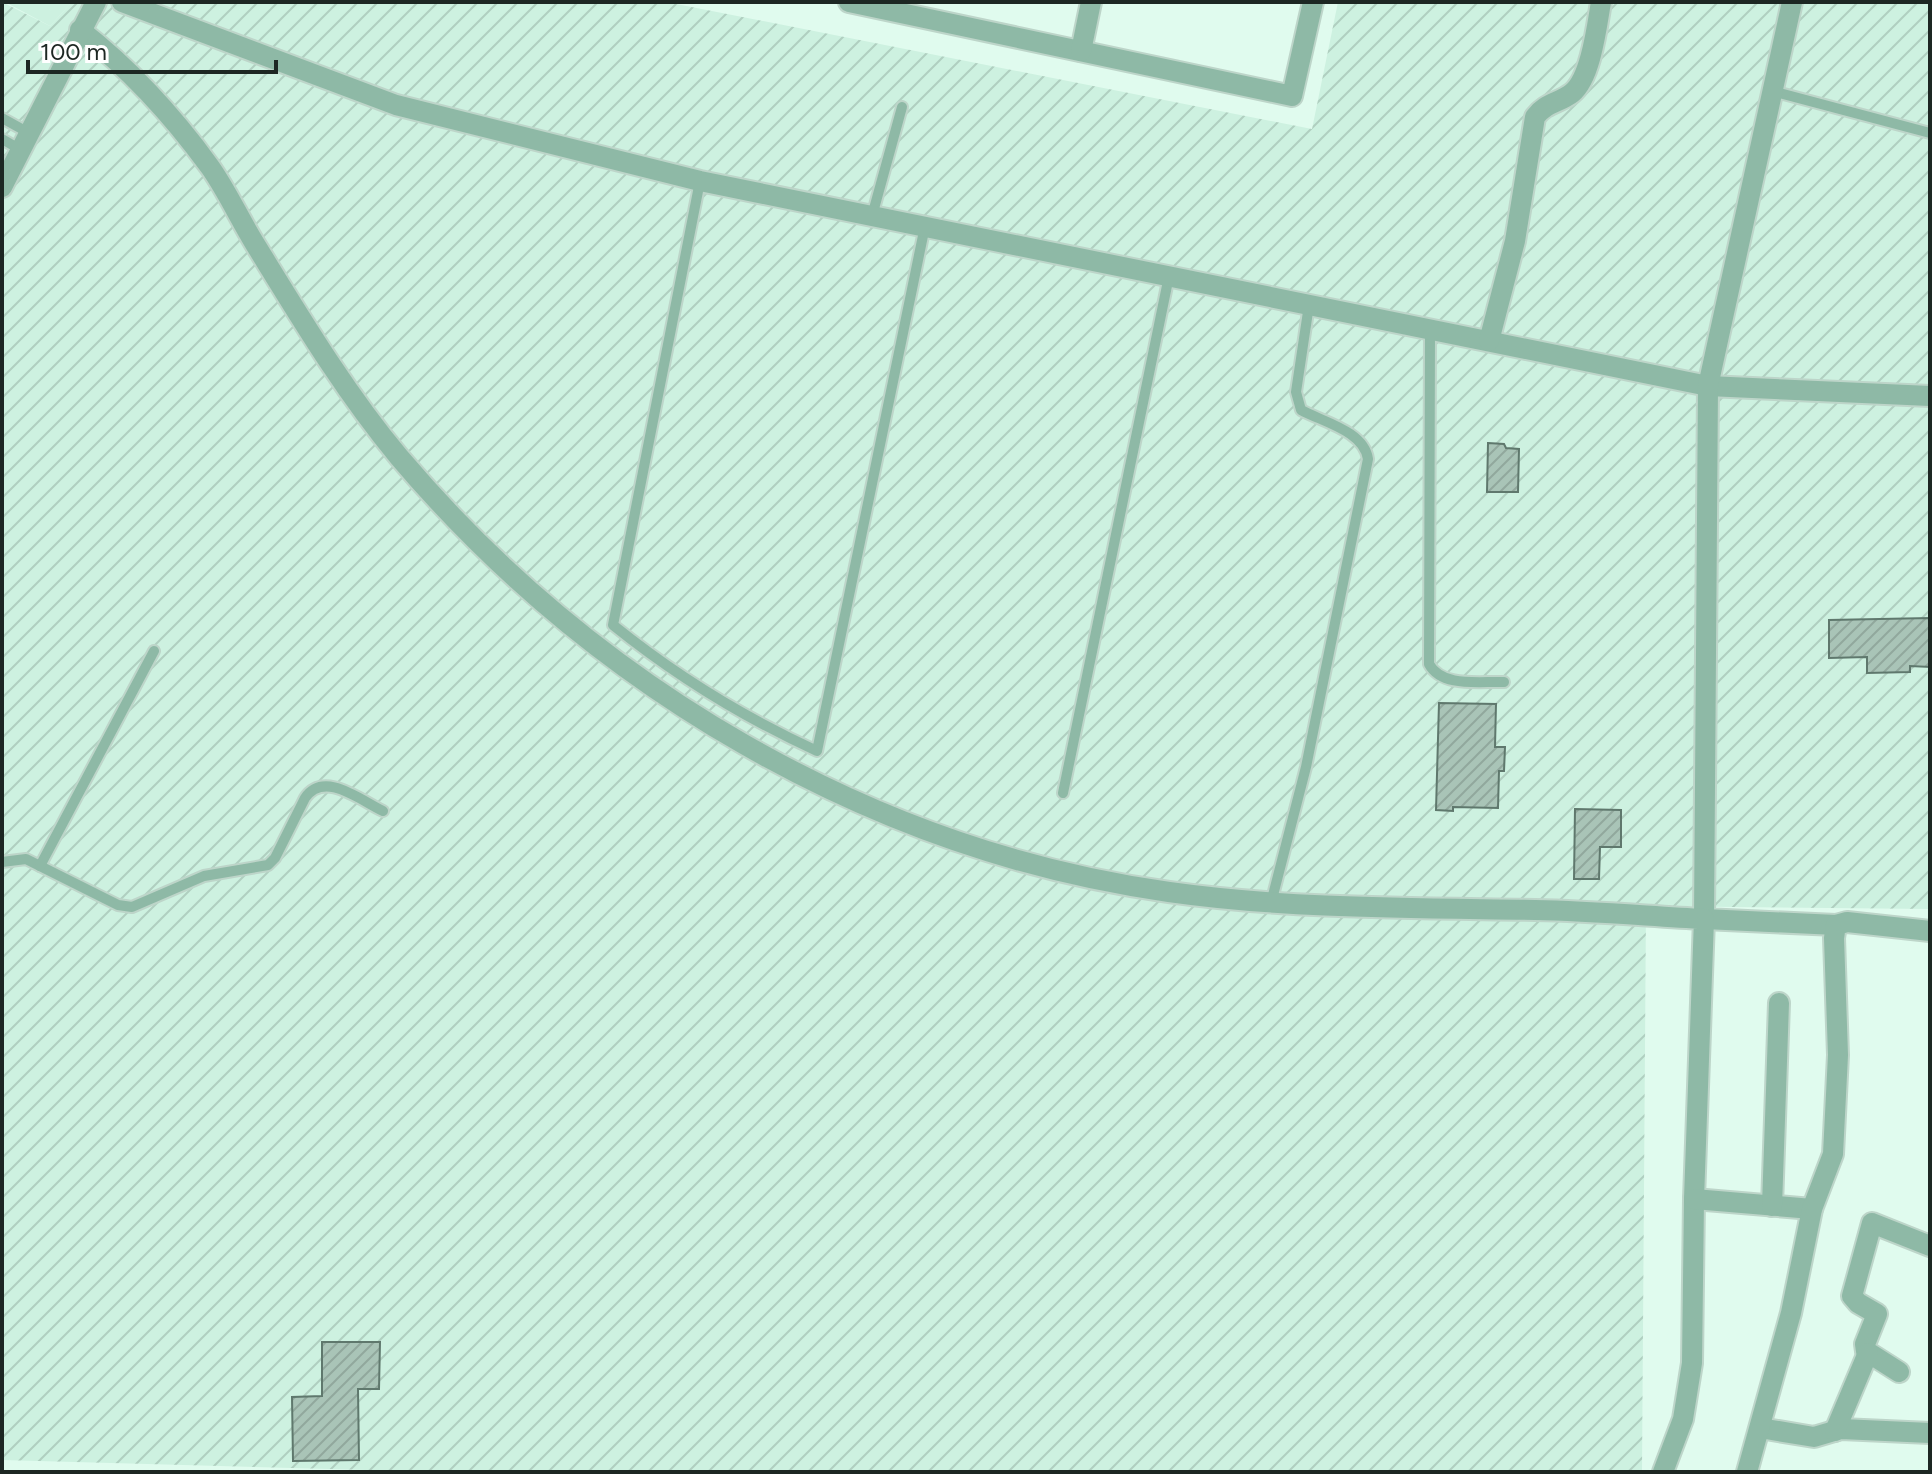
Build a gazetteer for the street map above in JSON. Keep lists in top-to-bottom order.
{
  "scale_bar": "100 m"
}
